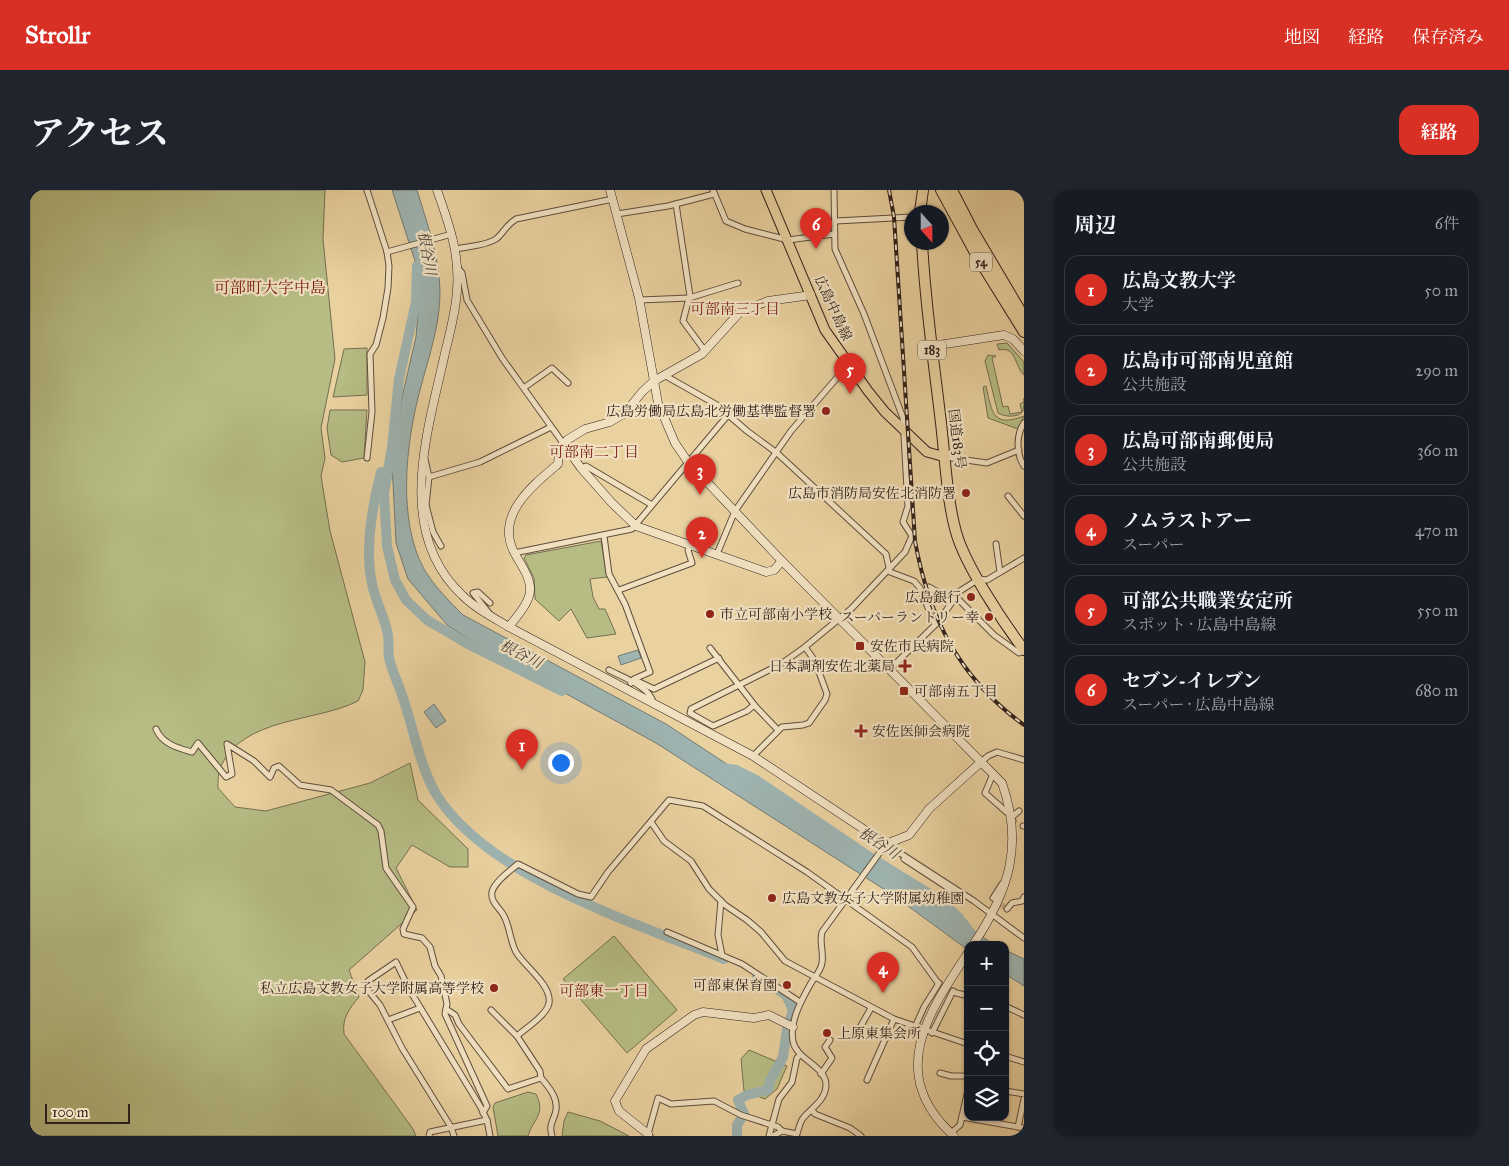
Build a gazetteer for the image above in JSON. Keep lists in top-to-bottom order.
{
  "streets": {
    "highway": ["54", "183", "国道183号"],
    "main road": ["広島中島線"]
  },
  "crossings": [
    ["広島中島線", "国道183号"]
  ],
  "districts": [
    "可部町大字中島",
    "可部南三丁目",
    "可部南二丁目",
    "可部東一丁目"
  ],
  "water": ["根谷川"],
  "places": {
    "other": [
      "広島労働局広島北労働基準監督署",
      "広島市消防局安佐北消防署",
      "広島銀行",
      "市立可部南小学校",
      "スーパーランドリー幸",
      "広島文教女子大学附属幼稚園",
      "可部東保育園",
      "私立広島文教女子大学附属高等学校",
      "上原東集会所"
    ],
    "transit": ["安佐市民病院", "可部南五丁目"],
    "health": ["日本調剤安佐北薬局", "安佐医師会病院"]
  },
  "scale_bar": "100 m",
  "north": "bottom",
  "page": {
    "header": "Strollr",
    "nav": ["地図", "経路", "保存済み"],
    "title": "アクセス",
    "buttons": "経路",
    "heading": ["周辺", "6件"],
    "pins": [
      "6",
      "5",
      "3",
      "2",
      "1",
      "4"
    ],
    "list": [
      {
        "mark": "1",
        "name": "広島文教大学",
        "note": "大学",
        "value": "50 m"
      },
      {
        "mark": "2",
        "name": "広島市可部南児童館",
        "note": "公共施設",
        "value": "290 m"
      },
      {
        "mark": "3",
        "name": "広島可部南郵便局",
        "note": "公共施設",
        "value": "360 m"
      },
      {
        "mark": "4",
        "name": "ノムラストアー",
        "note": "スーパー",
        "value": "470 m"
      },
      {
        "mark": "5",
        "name": "可部公共職業安定所",
        "note": "スポット · 広島中島線",
        "value": "550 m"
      },
      {
        "mark": "6",
        "name": "セブン-イレブン",
        "note": "スーパー · 広島中島線",
        "value": "680 m"
      }
    ],
    "map_buttons": ["+", "−"],
    "scale": "100 m"
  }
}
